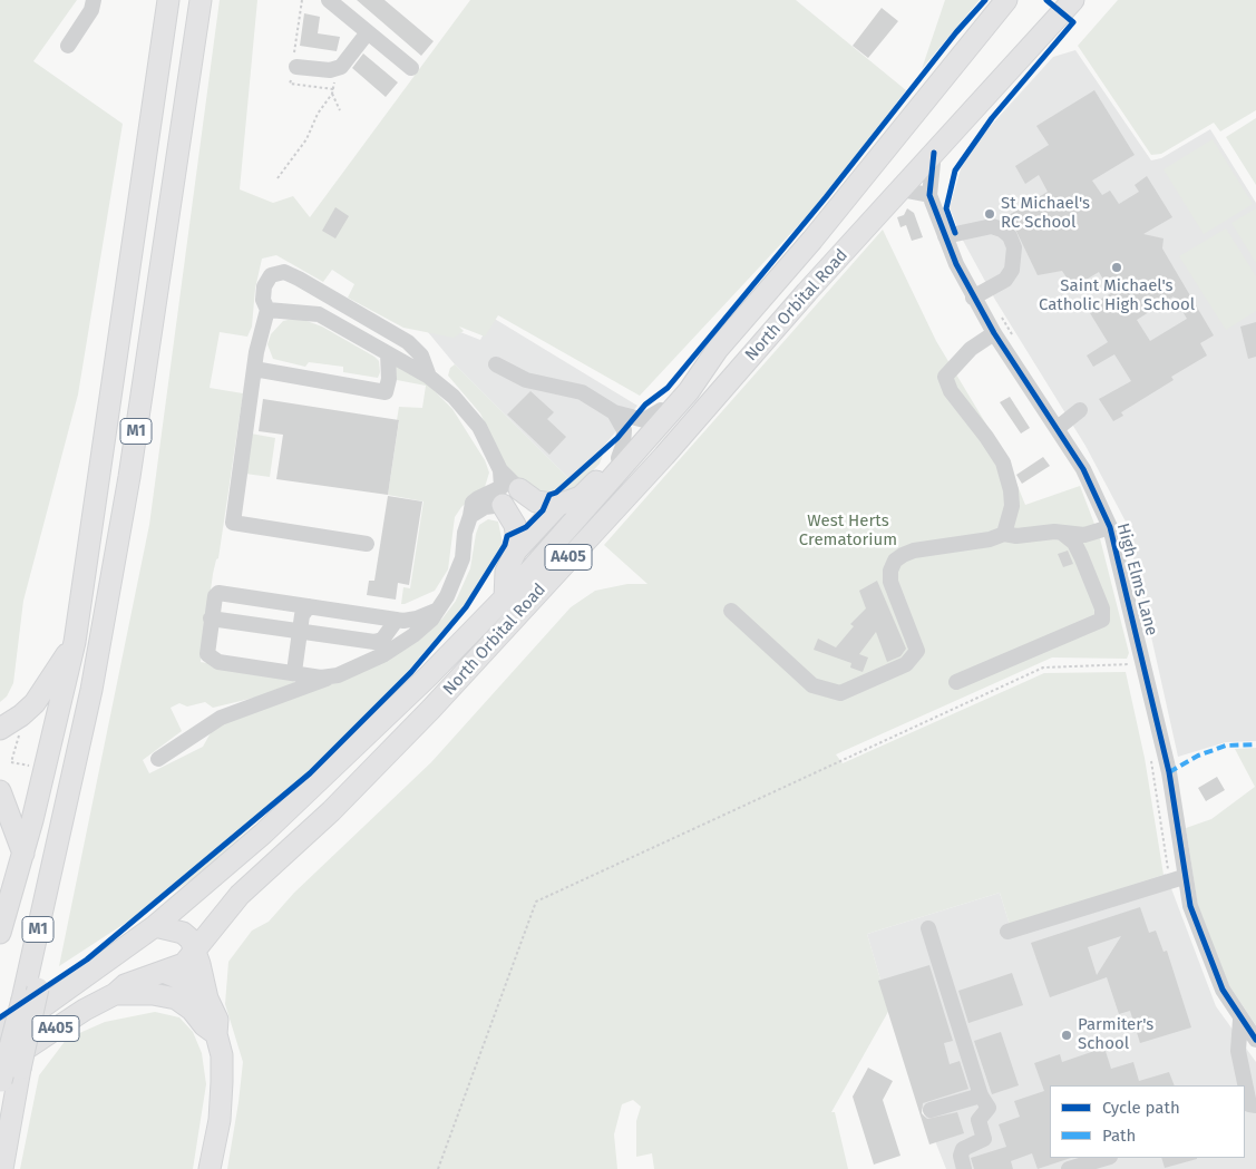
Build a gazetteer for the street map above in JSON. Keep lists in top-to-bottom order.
{
  "streets": {
    "highway": ["North Orbital Road", "M1", "A405"],
    "street": ["High Elms Lane"]
  },
  "crossings": [
    ["North Orbital Road", "M1"],
    ["North Orbital Road", "A405"],
    ["North Orbital Road", "High Elms Lane"]
  ],
  "parks": ["West Herts Crematorium"],
  "places": ["St Michael's RC School", "Saint Michael's Catholic High School", "Parmiter's School"],
  "legend": ["Cycle path", "Path"]
}
